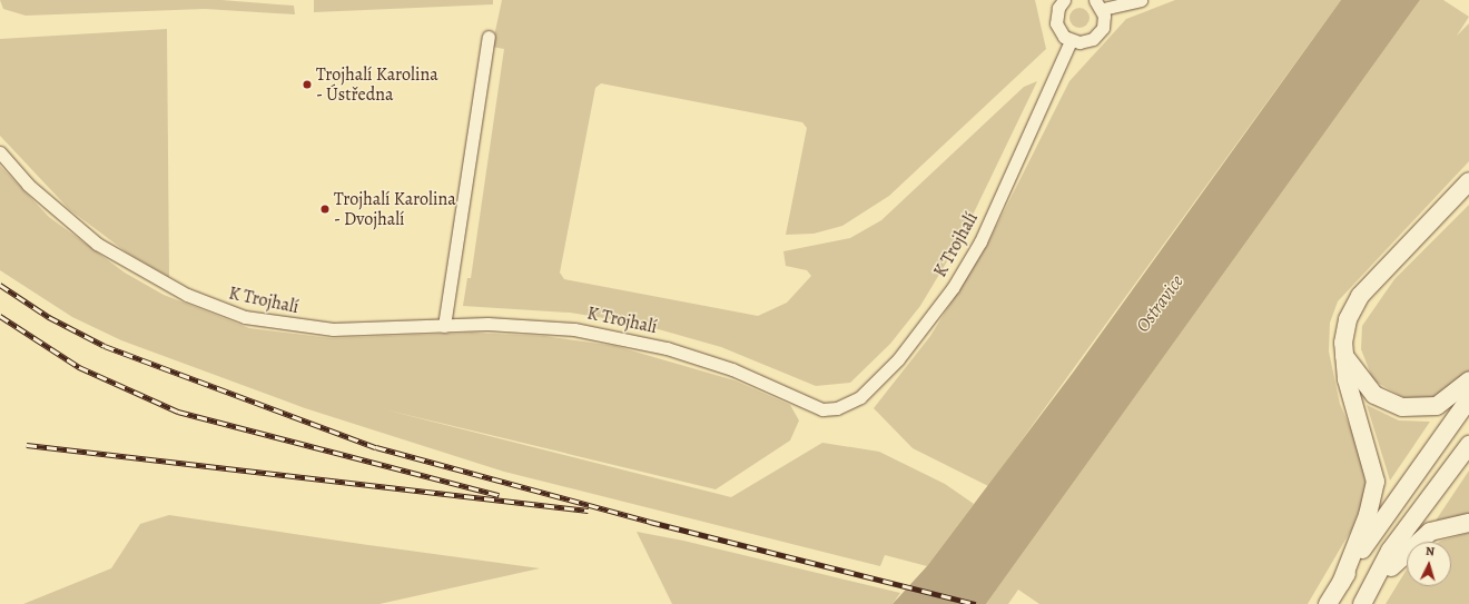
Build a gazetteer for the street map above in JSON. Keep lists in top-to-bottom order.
{
  "streets": {
    "street": ["K Trojhalí"]
  },
  "water": ["Ostravice"],
  "places": ["Trojhalí Karolina - Ústředna", "Trojhalí Karolina - Dvojhalí"],
  "north": "top"
}
